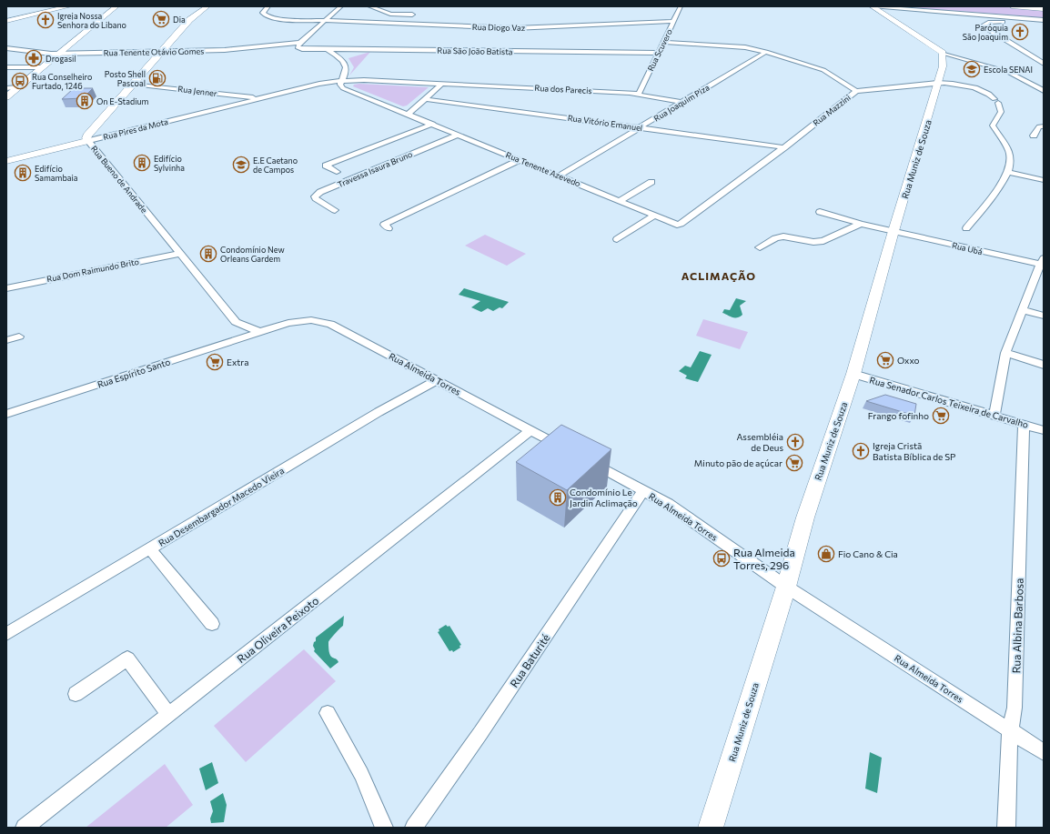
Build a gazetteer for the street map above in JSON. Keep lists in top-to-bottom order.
{
  "streets": {
    "street": [
      "Rua Diogo Vaz",
      "Rua Scuvero",
      "Rua São João Batista",
      "Rua Tenente Otávio Gomes",
      "Rua dos Parecis",
      "Rua Jenner",
      "Rua Joaquim Piza",
      "Rua Mazzini",
      "Rua Vitório Emanuel",
      "Rua Pires da Mota",
      "Rua Muniz de Souza",
      "Travessa Isaura Bruno",
      "Rua Tenente Azevedo",
      "Rua Bueno de Andrade",
      "Rua Ubá",
      "Rua Dom Raimundo Brito",
      "Rua Espírito Santo",
      "Rua Almeida Torres",
      "Rua Senador Carlos Teixeira de Carvalho",
      "Rua Desembargador Macedo Vieira",
      "Rua Albina Barbosa",
      "Rua Oliveira Peixoto",
      "Rua Baturité"
    ]
  },
  "crossings": [
    ["Rua Diogo Vaz", "Rua Scuvero"],
    ["Rua Scuvero", "Rua São João Batista"],
    ["Rua Scuvero", "Rua dos Parecis"],
    ["Rua Scuvero", "Rua Mazzini"],
    ["Rua São João Batista", "Rua Tenente Otávio Gomes"],
    ["Rua Tenente Otávio Gomes", "Rua Bueno de Andrade"],
    ["Rua dos Parecis", "Rua Joaquim Piza"],
    ["Rua dos Parecis", "Rua Pires da Mota"],
    ["Rua dos Parecis", "Rua Tenente Azevedo"],
    ["Rua Jenner", "Rua Pires da Mota"],
    ["Rua Jenner", "Rua Bueno de Andrade"],
    ["Rua Joaquim Piza", "Rua Mazzini"],
    ["Rua Joaquim Piza", "Rua Vitório Emanuel"],
    ["Rua Joaquim Piza", "Rua Tenente Azevedo"],
    ["Rua Mazzini", "Rua Vitório Emanuel"],
    ["Rua Mazzini", "Rua Tenente Azevedo"],
    ["Rua Pires da Mota", "Rua Tenente Azevedo"],
    ["Rua Pires da Mota", "Rua Bueno de Andrade"],
    ["Rua Muniz de Souza", "Rua Ubá"],
    ["Rua Muniz de Souza", "Rua Almeida Torres"],
    ["Rua Muniz de Souza", "Rua Senador Carlos Teixeira de Carvalho"],
    ["Travessa Isaura Bruno", "Rua Tenente Azevedo"],
    ["Rua Bueno de Andrade", "Rua Dom Raimundo Brito"],
    ["Rua Bueno de Andrade", "Rua Espírito Santo"],
    ["Rua Bueno de Andrade", "Rua Almeida Torres"],
    ["Rua Espírito Santo", "Rua Almeida Torres"],
    ["Rua Almeida Torres", "Rua Desembargador Macedo Vieira"],
    ["Rua Almeida Torres", "Rua Albina Barbosa"],
    ["Rua Almeida Torres", "Rua Oliveira Peixoto"],
    ["Rua Almeida Torres", "Rua Baturité"],
    ["Rua Senador Carlos Teixeira de Carvalho", "Rua Albina Barbosa"]
  ],
  "districts": ["ACLIMAÇÃO"],
  "places": {
    "supermarket": [
      "Dia",
      "Oxxo",
      "Extra",
      "Frango fofinho",
      "Minuto pão de açúcar"
    ],
    "church": [
      "Igreja Nossa Senhora do Libano",
      "Paróquia São Joaquim",
      "Assembléia de Deus",
      "Igreja Cristã Batista Bíblica de SP"
    ],
    "pharmacy": ["Drogasil"],
    "school or university": ["Escola SENAI", "E.E Caetano de Campos"],
    "fuel station": ["Posto Shell Pascoal"],
    "bus stop": ["Rua Conselheiro Furtado, 1246", "Rua Almeida Torres, 296"],
    "building": [
      "On E-Stadium",
      "Edifício Sylvinha",
      "Edifício Samambaia",
      "Condomínio New Orleans Gardem",
      "Condomínio Le Jardin Aclimação"
    ],
    "shop": ["Fio Cano & Cia"]
  }
}
